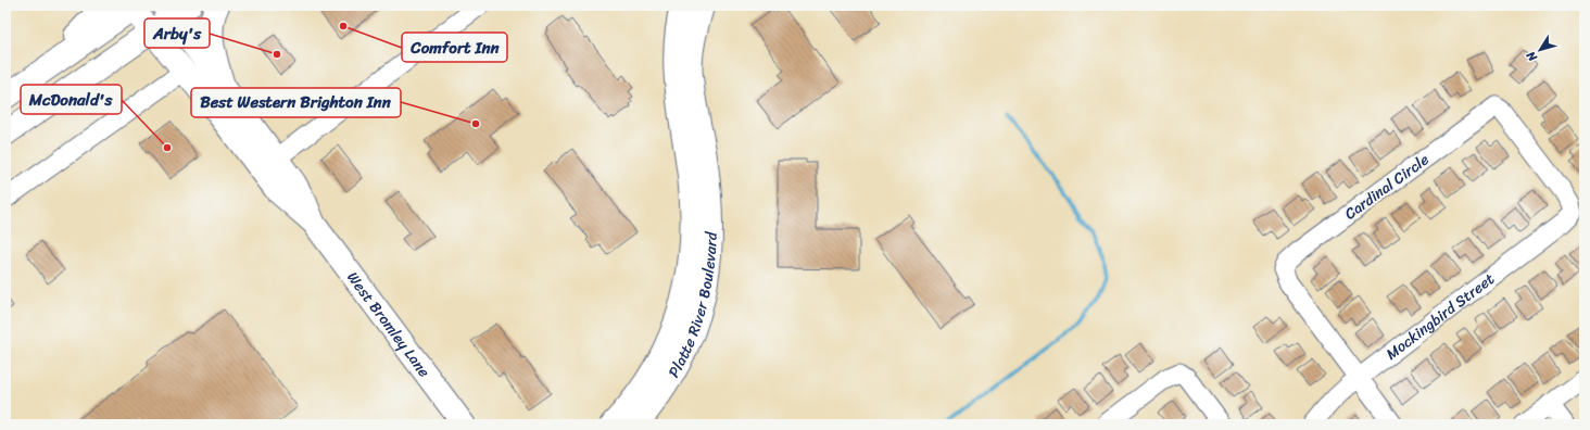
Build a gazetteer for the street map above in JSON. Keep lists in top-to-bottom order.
{
  "streets": {
    "main road": ["Platte River Boulevard", "West Bromley Lane"],
    "street": ["Cardinal Circle", "Mockingbird Street"]
  },
  "crossings": [
    ["Cardinal Circle", "Mockingbird Street"]
  ],
  "places": [
    "Comfort Inn",
    "Arby's",
    "Best Western Brighton Inn",
    "McDonald's"
  ],
  "north": "bottom left"
}
